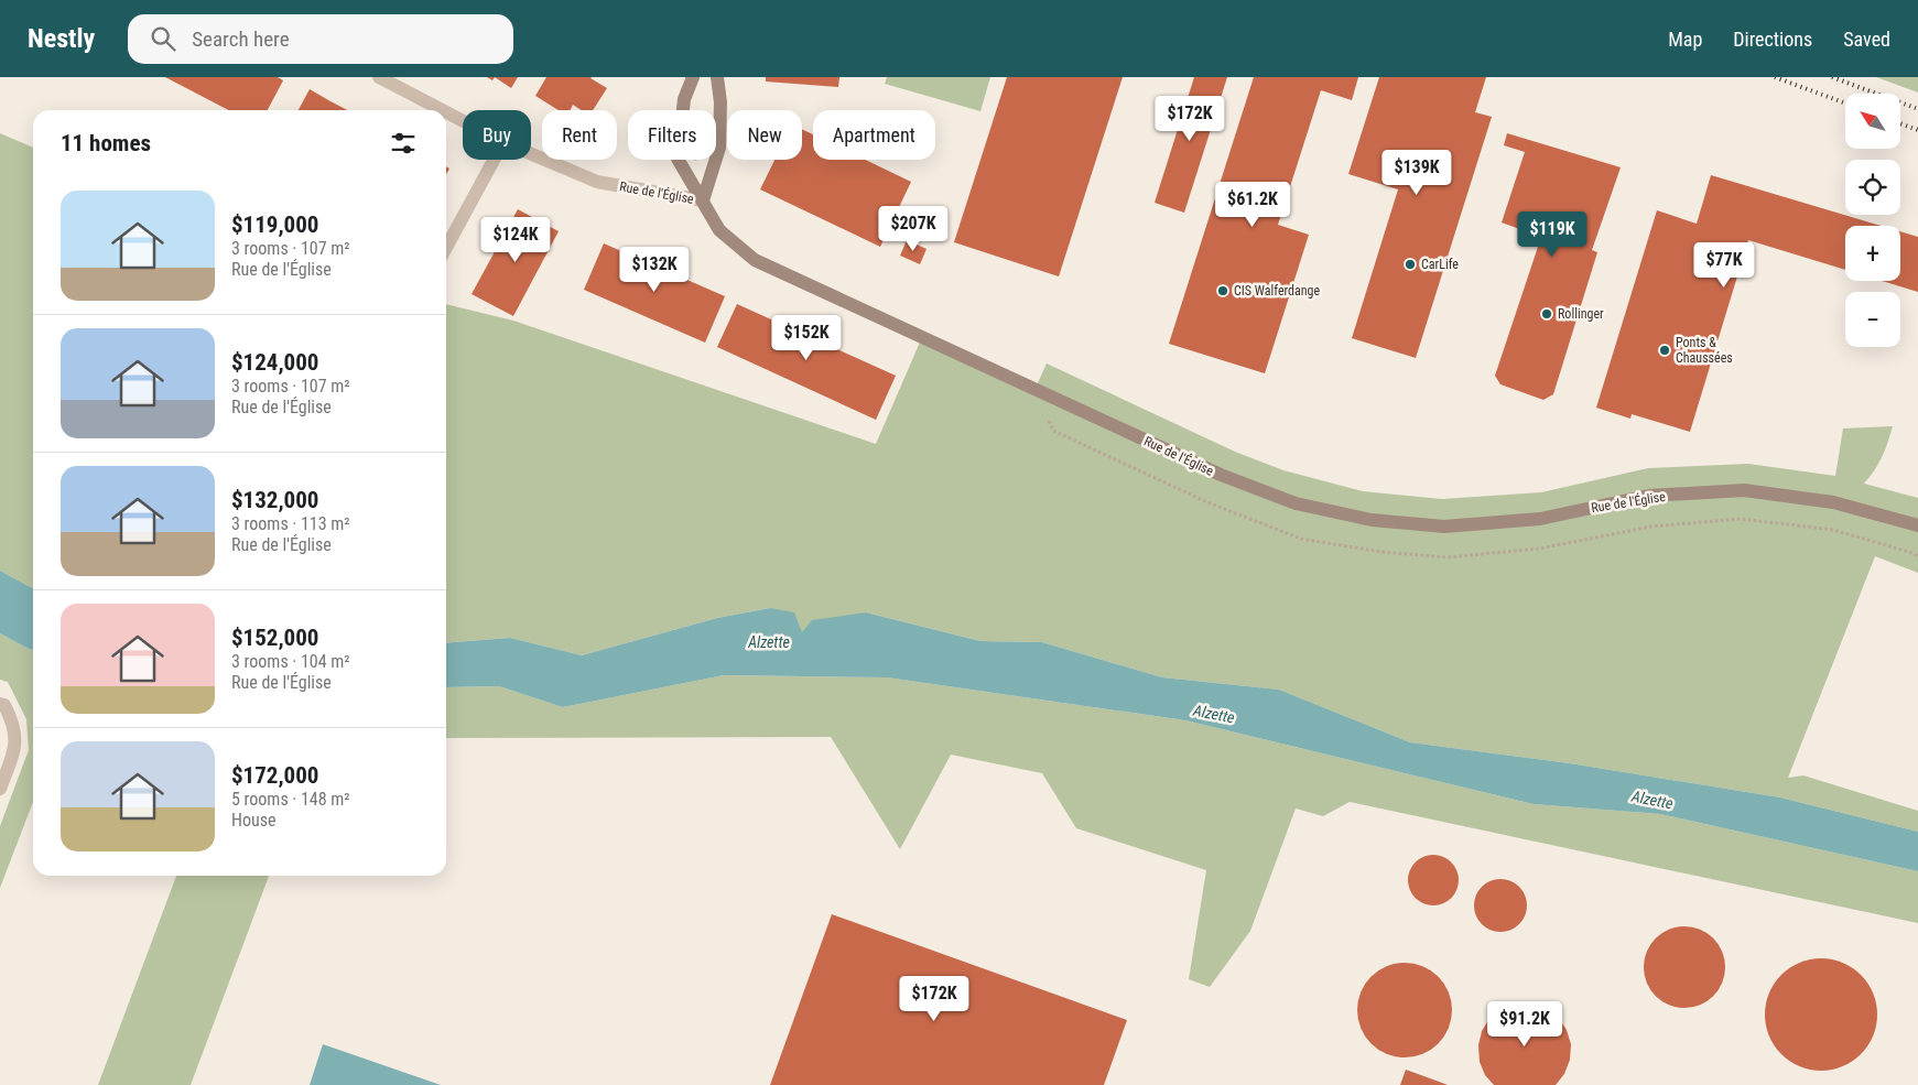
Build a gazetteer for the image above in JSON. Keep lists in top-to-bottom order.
{
  "streets": {
    "main road": ["Rue de l'Église"]
  },
  "water": ["Alzette"],
  "places": [
    "CarLife",
    "CIS Walferdange",
    "Rollinger",
    "Ponts & Chaussées"
  ],
  "north": "top left",
  "page": {
    "header": "Nestly",
    "search": "Search here",
    "nav": ["Map", "Directions", "Saved"],
    "map_buttons": ["+", "−"],
    "price": [
      "$172K",
      "$139K",
      "$61.2K",
      "$207K",
      "$119K",
      "$124K",
      "$77K",
      "$132K",
      "$152K",
      "$172K",
      "$91.2K"
    ],
    "chip": [
      "Buy",
      "Rent",
      "Filters",
      "New",
      "Apartment"
    ],
    "heading": "11 homes",
    "list": [
      {
        "name": "$119,000",
        "note": "3 rooms · 107 m² · Rue de l'Église"
      },
      {
        "name": "$124,000",
        "note": "3 rooms · 107 m² · Rue de l'Église"
      },
      {
        "name": "$132,000",
        "note": "3 rooms · 113 m² · Rue de l'Église"
      },
      {
        "name": "$152,000",
        "note": "3 rooms · 104 m² · Rue de l'Église"
      },
      {
        "name": "$172,000",
        "note": "5 rooms · 148 m² · House"
      }
    ]
  }
}
